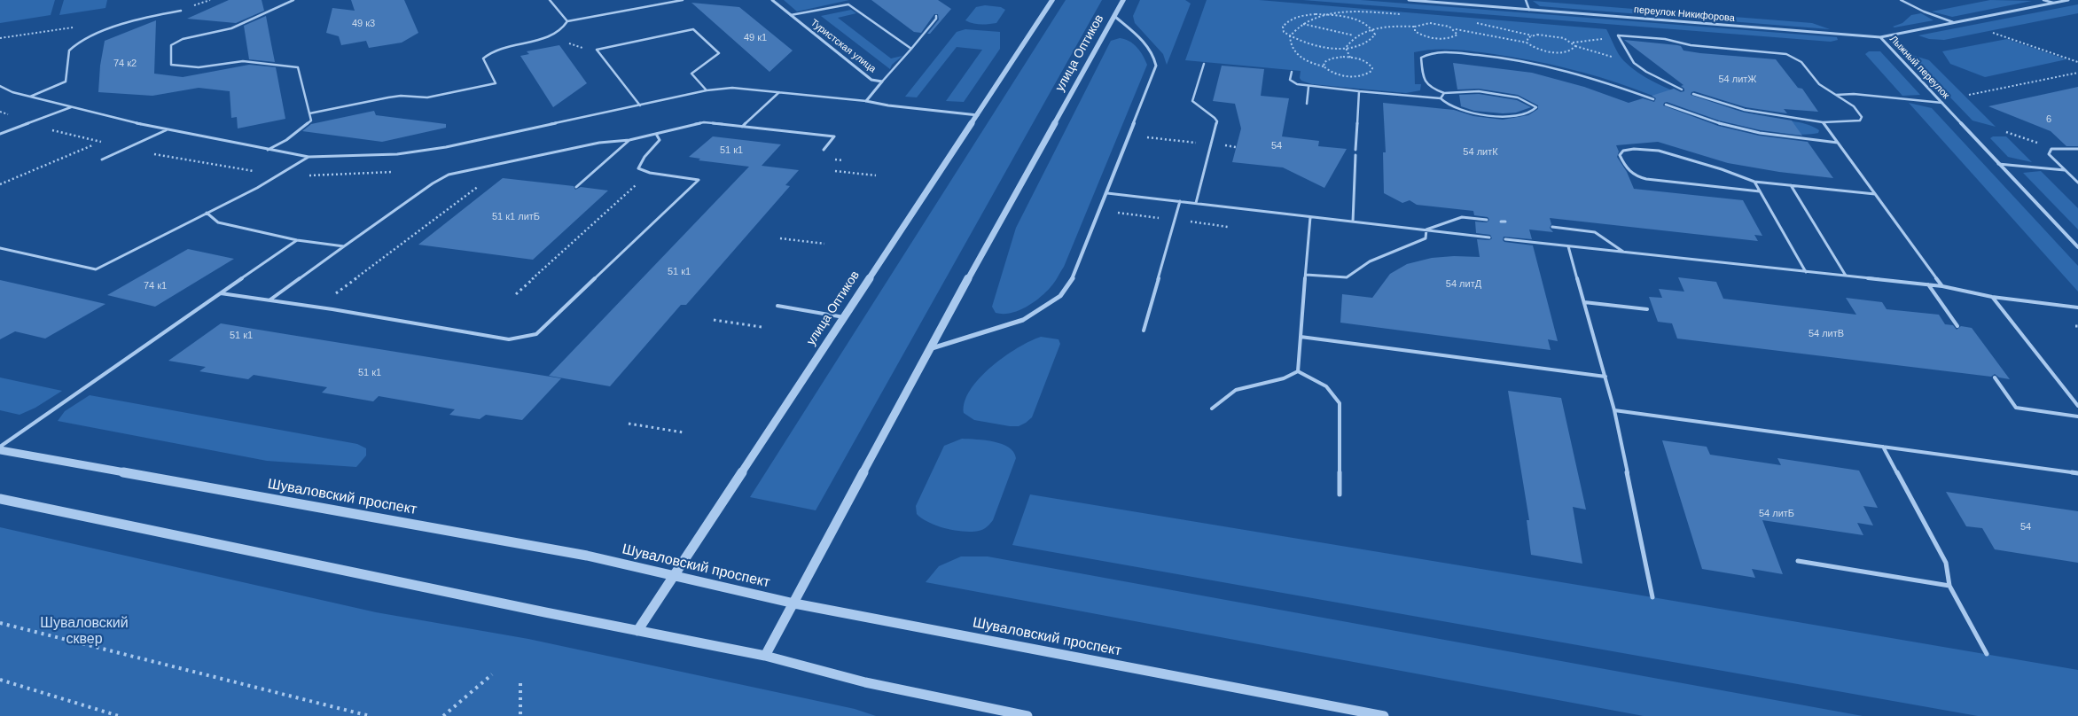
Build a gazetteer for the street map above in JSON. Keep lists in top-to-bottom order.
{
  "streets": {
    "street": [
      "переулок Никифорова",
      "Туристская улица",
      "улица Оптиков",
      "Лыжный переулок",
      "Шуваловский проспект"
    ]
  },
  "crossings": [
    ["переулок Никифорова", "Лыжный переулок"],
    ["улица Оптиков", "Шуваловский проспект"]
  ],
  "parks": ["Шуваловский сквер"],
  "house_numbers": [
    "49 к3",
    "49 к1",
    "74 к2",
    "54 литЖ",
    "6",
    "54",
    "51 к1",
    "54 литК",
    "51 к1 литБ",
    "51 к1",
    "54 литД",
    "74 к1",
    "54 литВ",
    "51 к1",
    "51 к1",
    "54 литБ",
    "54"
  ]
}
